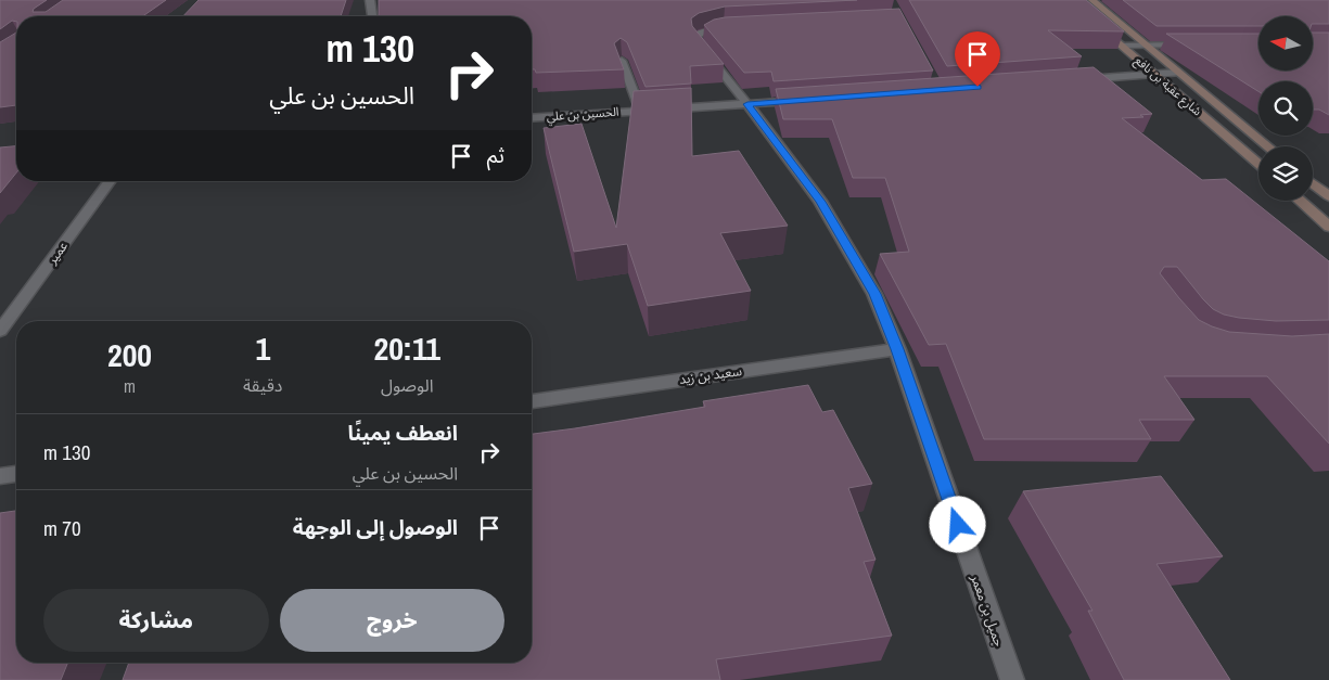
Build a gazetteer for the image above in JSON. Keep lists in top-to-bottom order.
{
  "streets": {
    "street": [
      "شارع عقبة بن نافع",
      "الحسين بن علي",
      "عمير",
      "سعيد بن زيد",
      "جميل بن معمر"
    ]
  },
  "crossings": [
    ["الحسين بن علي", "جميل بن معمر"],
    ["سعيد بن زيد", "جميل بن معمر"]
  ],
  "north": "left",
  "page": {
    "turn": ["130 m", "الحسين بن علي"],
    "then": "ثم",
    "eta": [
      "20:11",
      "الوصول",
      "1",
      "دقيقة",
      "200",
      "m"
    ],
    "list": [
      {
        "name": "انعطف يمينًا",
        "note": "الحسين بن علي",
        "value": "130 m"
      },
      {
        "name": "الوصول إلى الوجهة",
        "value": "70 m"
      }
    ],
    "buttons": ["خروج", "مشاركة"]
  }
}
